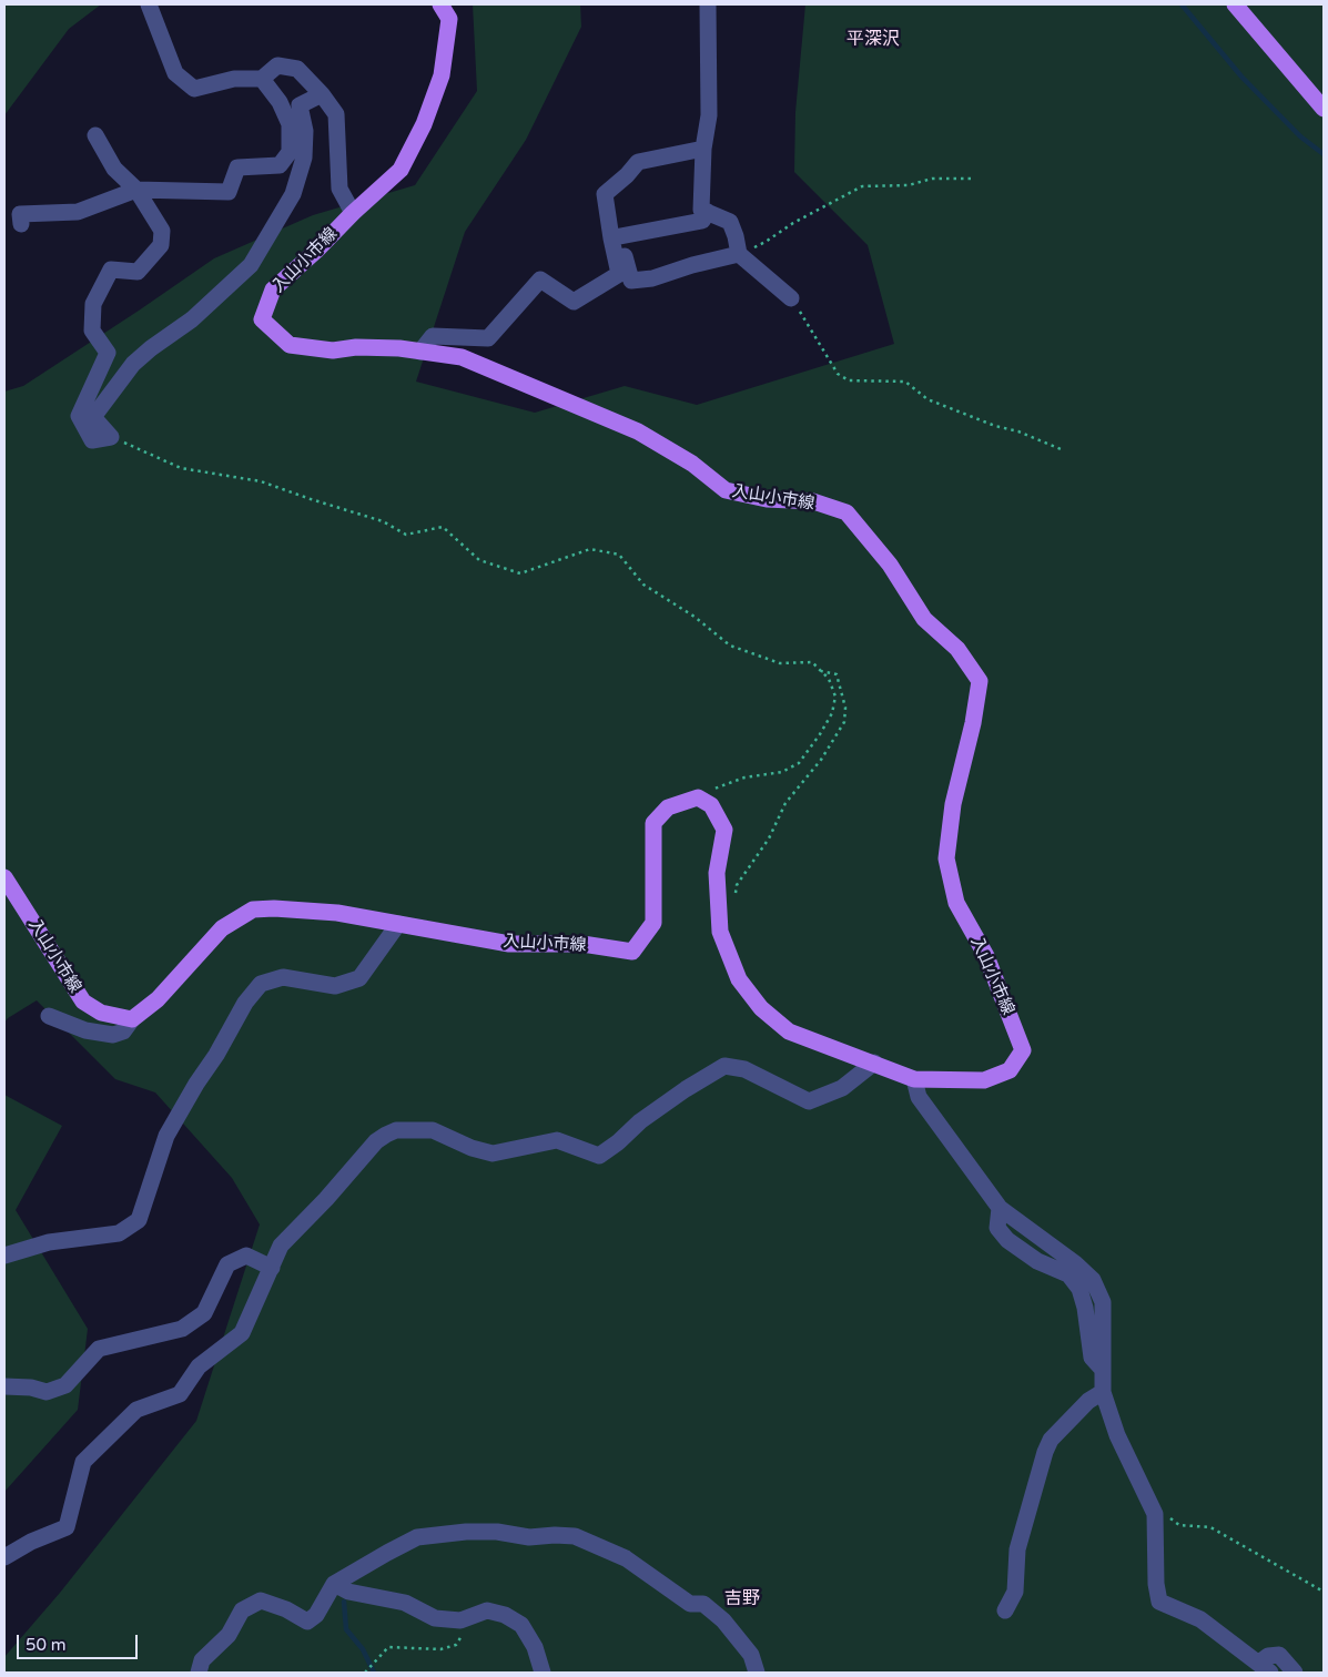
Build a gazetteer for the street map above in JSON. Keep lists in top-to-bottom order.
{
  "streets": {
    "main road": ["入山小市線"]
  },
  "districts": ["平深沢", "吉野"],
  "scale_bar": "50 m"
}
